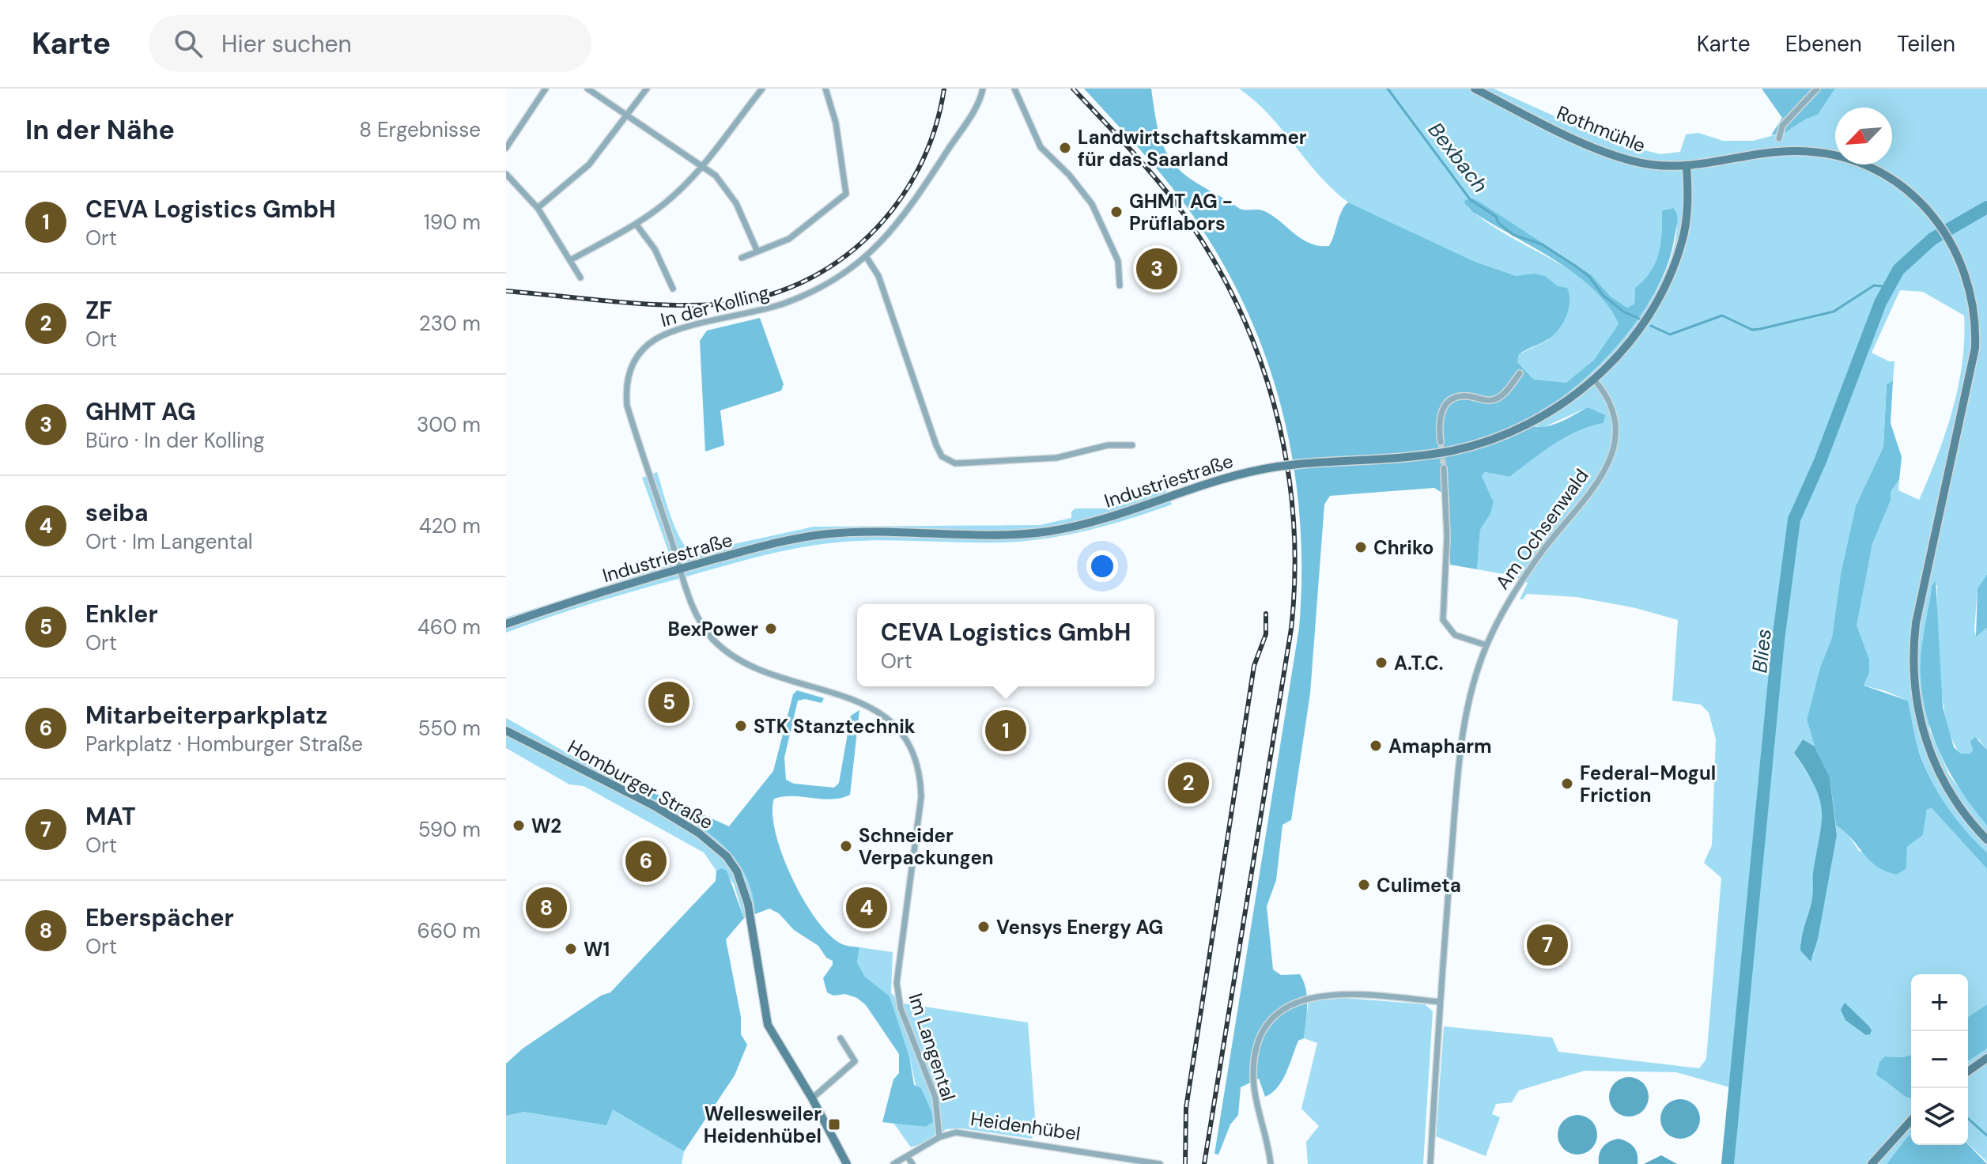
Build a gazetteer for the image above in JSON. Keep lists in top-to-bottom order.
{
  "streets": {
    "street": [
      "Rothmühle",
      "In der Kolling",
      "Industriestraße",
      "Am Ochsenwald",
      "Homburger Straße",
      "Im Langental",
      "Heidenhübel"
    ]
  },
  "crossings": [
    ["Rothmühle", "Industriestraße"],
    ["In der Kolling", "Industriestraße"],
    ["In der Kolling", "Im Langental"],
    ["Industriestraße", "Am Ochsenwald"],
    ["Industriestraße", "Im Langental"],
    ["Im Langental", "Heidenhübel"]
  ],
  "water": ["Bexbach", "Blies"],
  "places": {
    "other": [
      "Landwirtschaftskammer für das Saarland",
      "GHMT AG - Prüflabors",
      "Chriko",
      "BexPower",
      "A.T.C.",
      "STK Stanztechnik",
      "Amapharm",
      "Federal-Mogul Friction",
      "W2",
      "Schneider Verpackungen",
      "Culimeta",
      "Vensys Energy AG",
      "W1"
    ],
    "transit": ["Wellesweiler Heidenhübel"]
  },
  "north": "bottom left",
  "page": {
    "header": "Karte",
    "search": "Hier suchen",
    "nav": ["Karte", "Ebenen", "Teilen"],
    "heading": ["In der Nähe", "8 Ergebnisse"],
    "list": [
      {
        "mark": "1",
        "name": "CEVA Logistics GmbH",
        "note": "Ort",
        "value": "190 m"
      },
      {
        "mark": "2",
        "name": "ZF",
        "note": "Ort",
        "value": "230 m"
      },
      {
        "mark": "3",
        "name": "GHMT AG",
        "note": "Büro · In der Kolling",
        "value": "300 m"
      },
      {
        "mark": "4",
        "name": "seiba",
        "note": "Ort · Im Langental",
        "value": "420 m"
      },
      {
        "mark": "5",
        "name": "Enkler",
        "note": "Ort",
        "value": "460 m"
      },
      {
        "mark": "6",
        "name": "Mitarbeiterparkplatz",
        "note": "Parkplatz · Homburger Straße",
        "value": "550 m"
      },
      {
        "mark": "7",
        "name": "MAT",
        "note": "Ort",
        "value": "590 m"
      },
      {
        "mark": "8",
        "name": "Eberspächer",
        "note": "Ort",
        "value": "660 m"
      }
    ],
    "pins": [
      "3",
      "5",
      "1",
      "2",
      "6",
      "4",
      "8",
      "7"
    ],
    "popup": ["CEVA Logistics GmbH", "Ort"],
    "map_buttons": ["+", "−"]
  }
}
